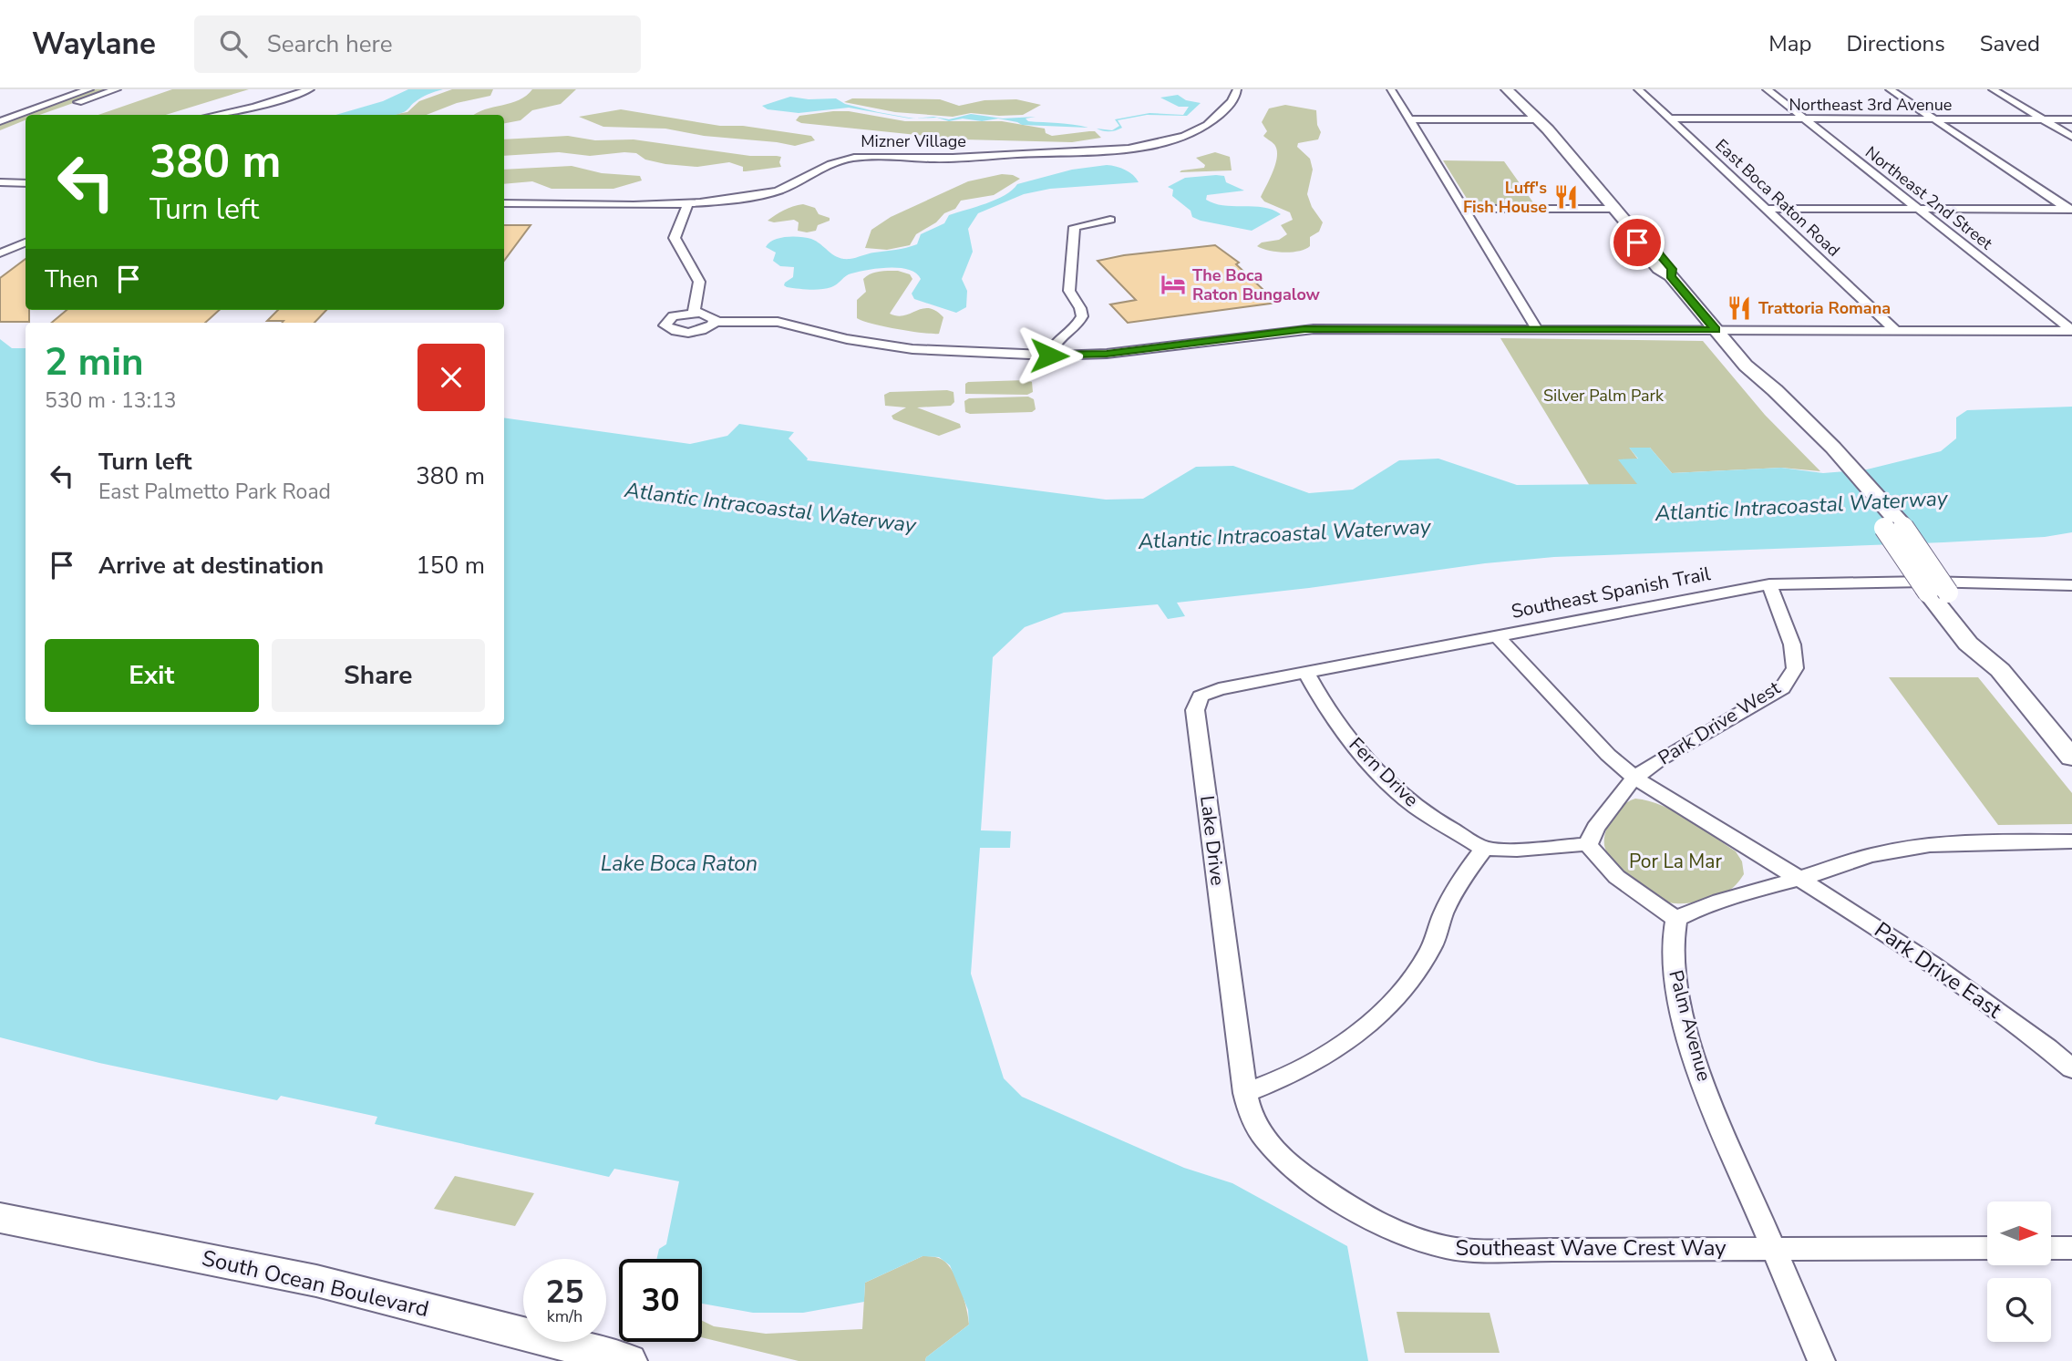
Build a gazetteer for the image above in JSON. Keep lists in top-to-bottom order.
{
  "streets": {
    "main road": ["South Ocean Boulevard"],
    "street": [
      "Northeast 3rd Avenue",
      "Mizner Village",
      "East Boca Raton Road",
      "Northeast 2nd Street",
      "Southeast Spanish Trail",
      "Park Drive West",
      "Fern Drive",
      "Lake Drive",
      "Park Drive East",
      "Palm Avenue",
      "Southeast Wave Crest Way"
    ]
  },
  "crossings": [
    ["Northeast 3rd Avenue", "East Boca Raton Road"],
    ["Northeast 3rd Avenue", "Northeast 2nd Street"],
    ["Southeast Spanish Trail", "Park Drive West"],
    ["Southeast Spanish Trail", "Fern Drive"],
    ["Southeast Spanish Trail", "Lake Drive"],
    ["Fern Drive", "Lake Drive"],
    ["Lake Drive", "Southeast Wave Crest Way"],
    ["Palm Avenue", "Southeast Wave Crest Way"]
  ],
  "water": ["Atlantic Intracoastal Waterway", "Lake Boca Raton"],
  "parks": ["Silver Palm Park", "Por La Mar"],
  "places": {
    "restaurant": ["Luff's Fish House", "Trattoria Romana"],
    "hotel": ["The Boca Raton Bungalow"]
  },
  "north": "right",
  "page": {
    "header": "Waylane",
    "search": "Search here",
    "nav": ["Map", "Directions", "Saved"],
    "turn": ["380 m", "Turn left"],
    "then": "Then",
    "heading": ["2 min", "530 m · 13:13"],
    "list": [
      {
        "name": "Turn left",
        "note": "East Palmetto Park Road",
        "value": "380 m"
      },
      {
        "name": "Arrive at destination",
        "value": "150 m"
      }
    ],
    "buttons": ["Exit", "Share"],
    "speed": "25 km/h",
    "limit": "30"
  }
}
